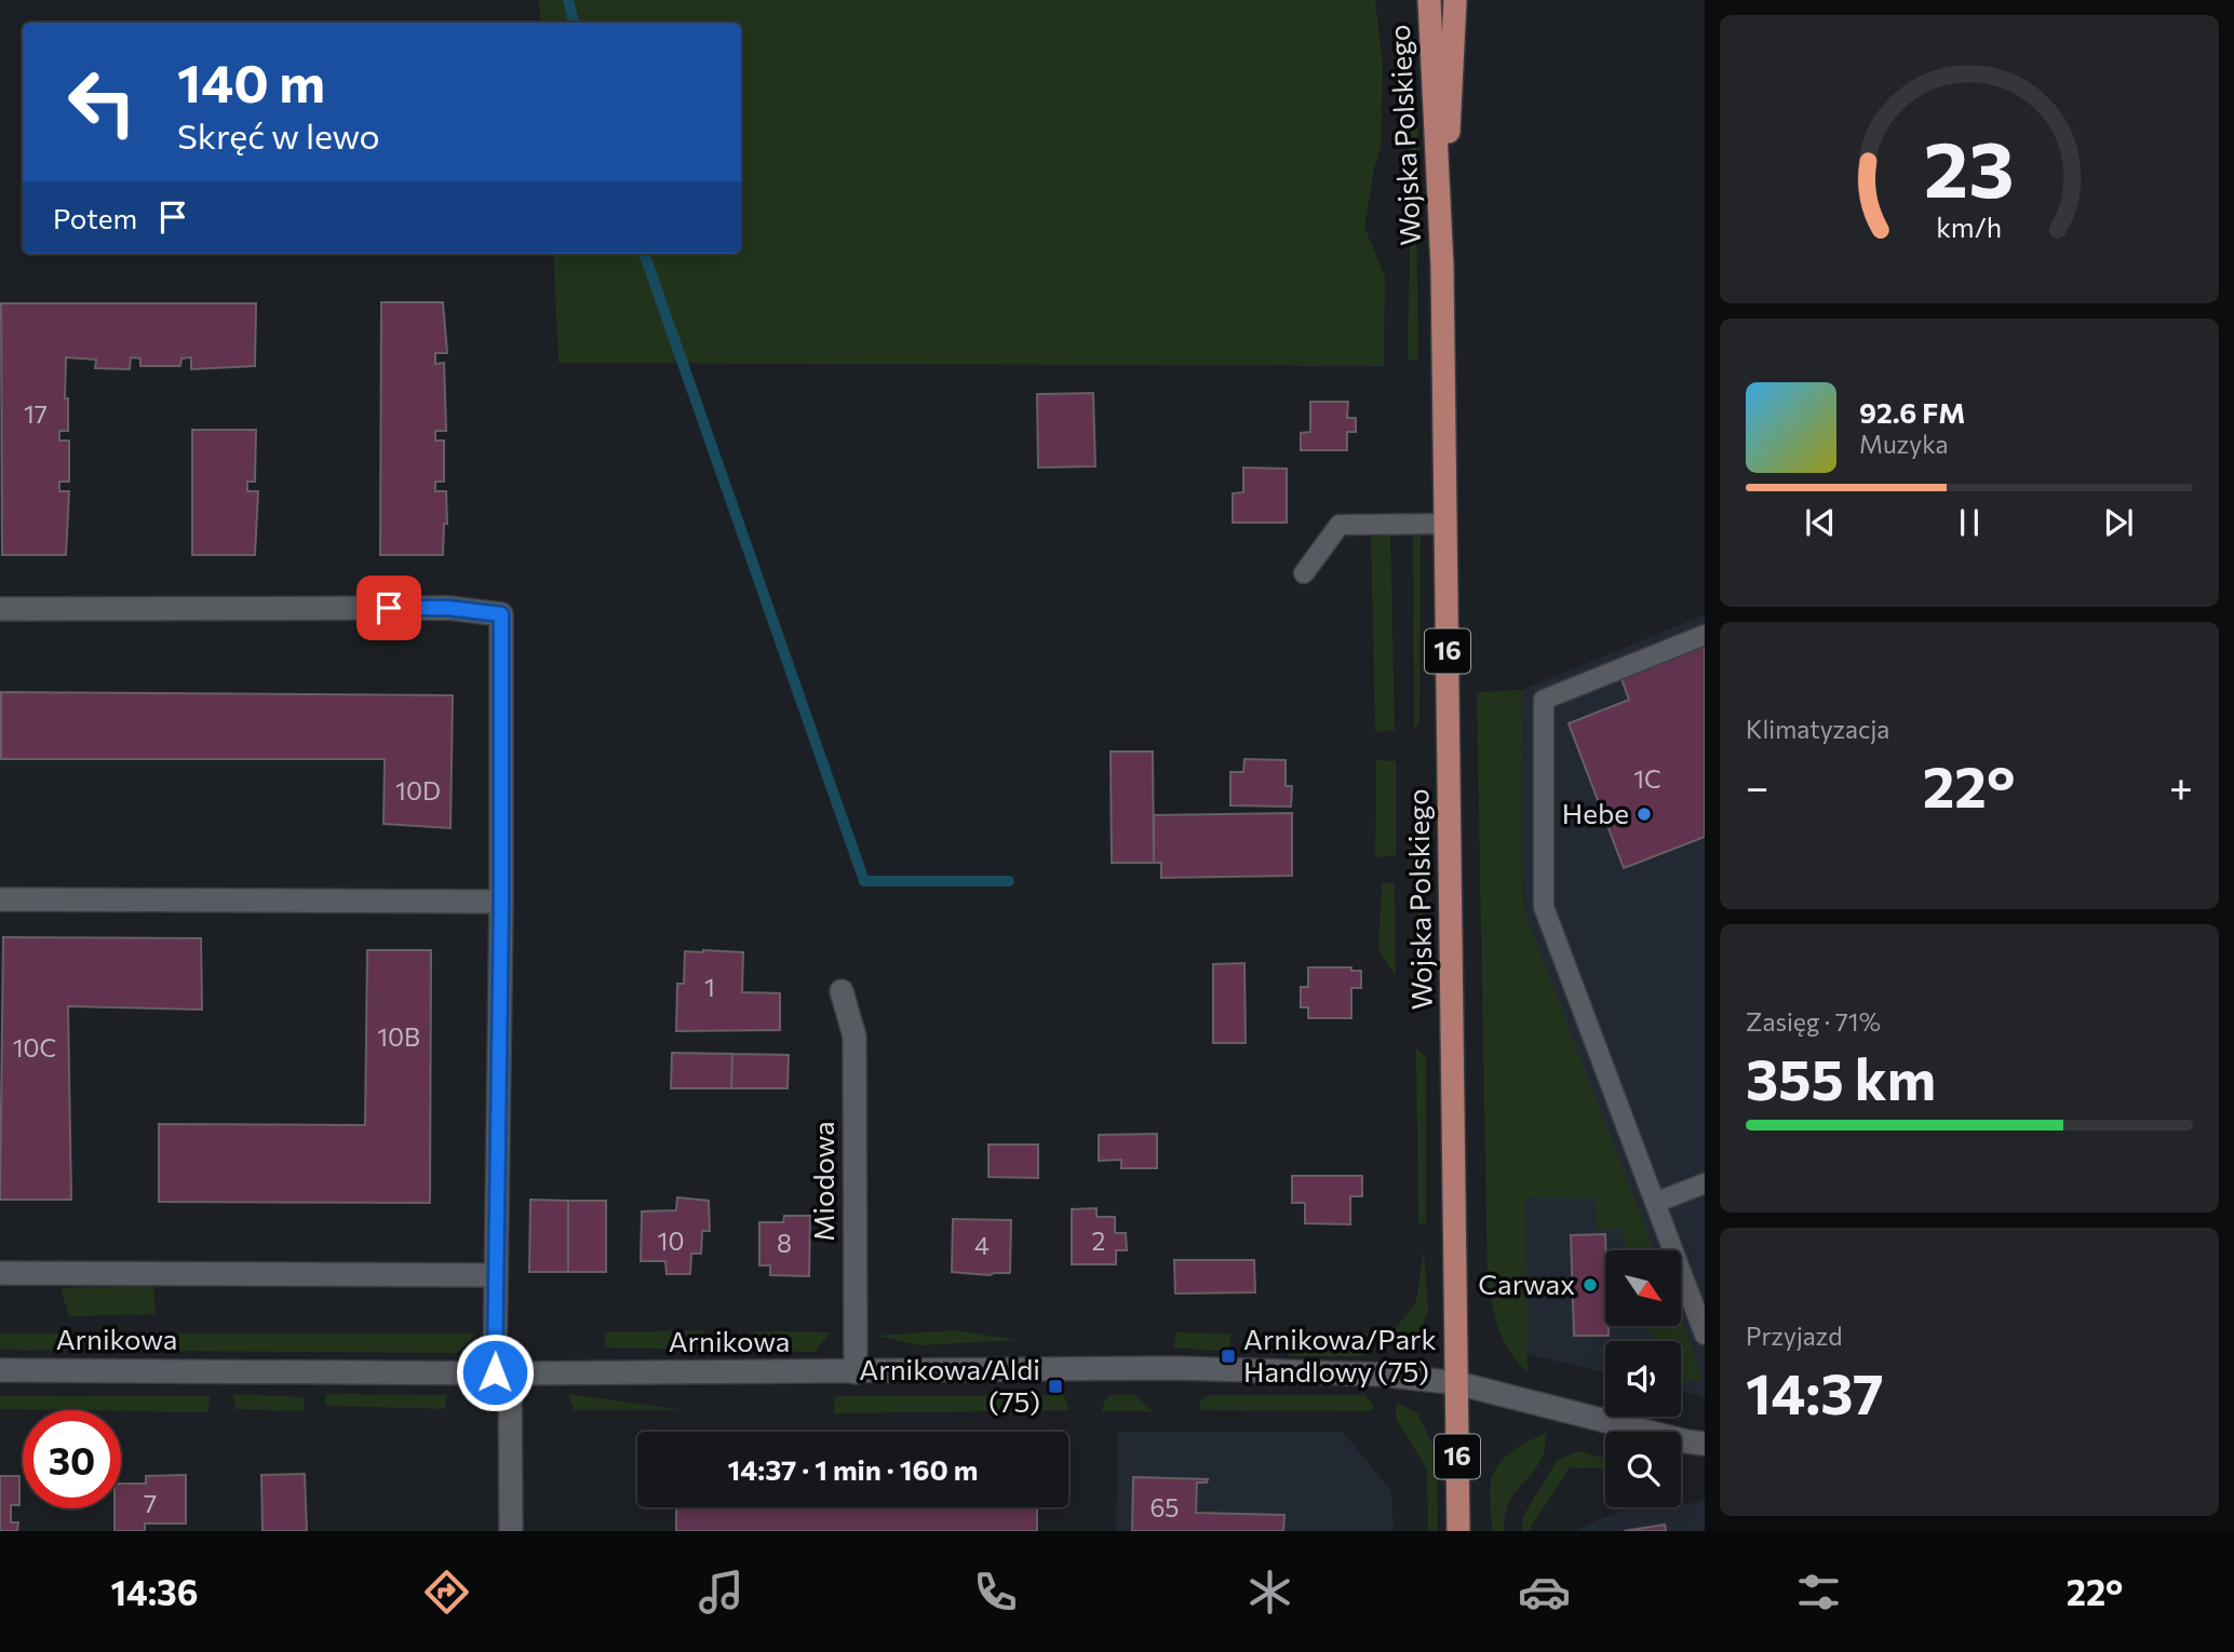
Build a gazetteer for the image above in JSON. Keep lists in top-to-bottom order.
{
  "streets": {
    "main road": ["Wojska Polskiego", "16"],
    "street": ["Miodowa", "Arnikowa"]
  },
  "crossings": [
    ["Wojska Polskiego", "Arnikowa"],
    ["Miodowa", "Arnikowa"]
  ],
  "places": {
    "other": ["Hebe", "Carwax"],
    "transit": ["Arnikowa/Park Handlowy (75)", "Arnikowa/Aldi (75)"]
  },
  "house_numbers": [
    "17",
    "1C",
    "10D",
    "1",
    "10B",
    "10C",
    "10",
    "2",
    "8",
    "4",
    "7",
    "65"
  ],
  "north": "bottom right",
  "page": {
    "turn": ["140 m", "Skręć w lewo"],
    "then": "Potem",
    "song": ["92.6 FM", "Muzyka"],
    "tile": [
      "Klimatyzacja",
      ["Zasięg · 71%", "355 km"],
      ["Przyjazd", "14:37"]
    ],
    "heat": ["−", "22°", "+"],
    "limit": "30",
    "trip": "14:37 · 1 min · 160 m",
    "tabs": ["14:36", "22°"],
    "gauge": ["23", "km/h"]
  }
}
